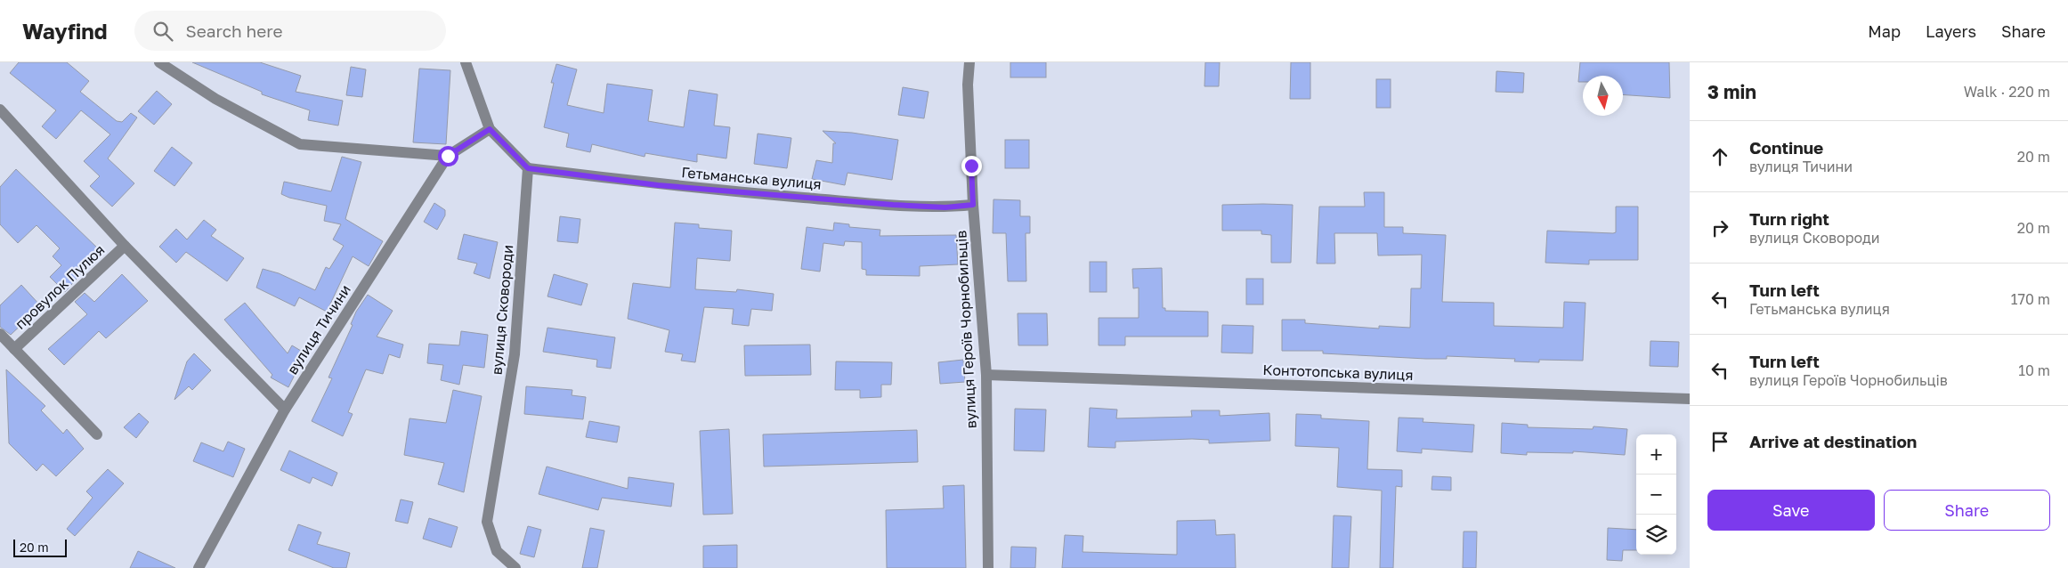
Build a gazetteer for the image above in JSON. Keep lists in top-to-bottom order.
{
  "streets": {
    "street": [
      "Гетьманська вулиця",
      "провулок Пулюя",
      "вулиця Сковороди",
      "вулиця Тичини",
      "вулиця Героїв Чорнобильців",
      "Контотопська вулиця"
    ]
  },
  "crossings": [
    ["Гетьманська вулиця", "вулиця Сковороди"],
    ["Гетьманська вулиця", "вулиця Героїв Чорнобильців"],
    ["вулиця Героїв Чорнобильців", "Контотопська вулиця"]
  ],
  "scale_bar": "20 m",
  "north": "bottom",
  "page": {
    "header": "Wayfind",
    "search": "Search here",
    "nav": ["Map", "Layers", "Share"],
    "heading": ["3 min", "Walk · 220 m"],
    "list": [
      ["Continue", "вулиця Тичини", "20 m"],
      ["Turn right", "вулиця Сковороди", "20 m"],
      ["Turn left", "Гетьманська вулиця", "170 m"],
      ["Turn left", "вулиця Героїв Чорнобильців", "10 m"],
      "Arrive at destination"
    ],
    "map_buttons": ["+", "−"],
    "buttons": ["Save", "Share"],
    "scale": "20 m"
  }
}
